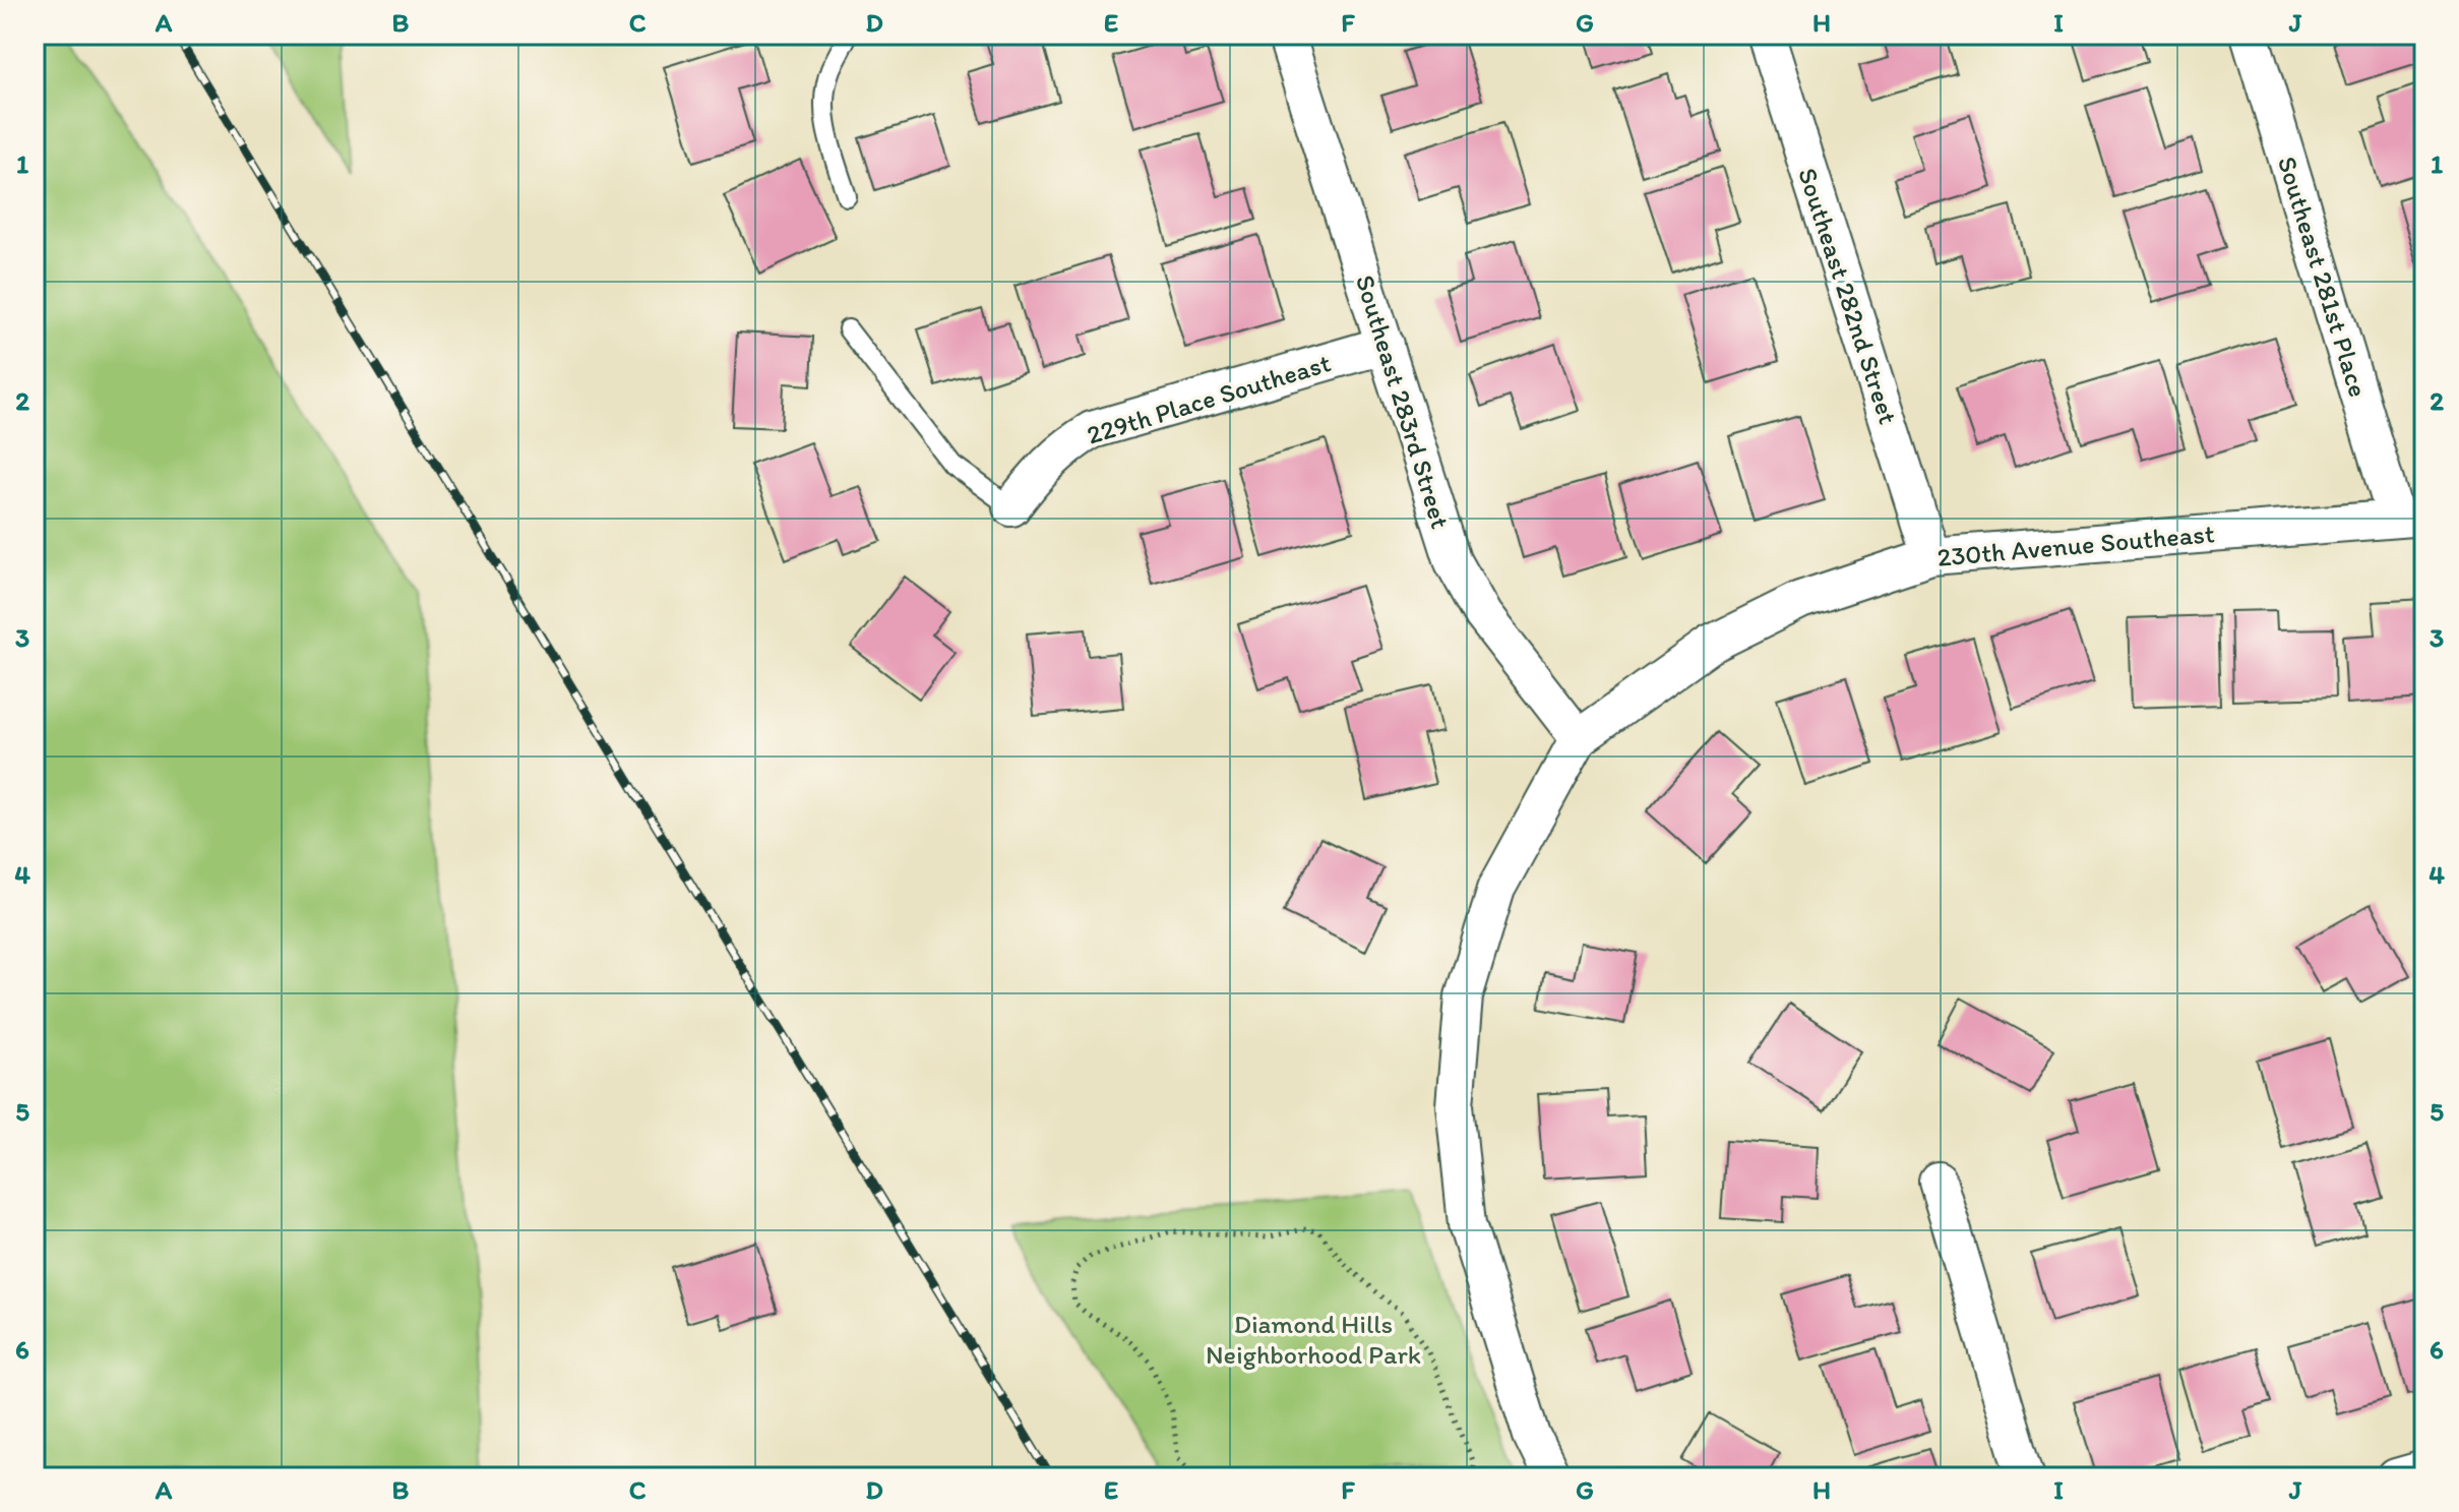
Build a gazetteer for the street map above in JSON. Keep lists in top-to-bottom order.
{
  "streets": {
    "street": [
      "Southeast 281st Place",
      "Southeast 282nd Street",
      "229th Place Southeast",
      "Southeast 283rd Street",
      "230th Avenue Southeast"
    ]
  },
  "crossings": [
    ["Southeast 281st Place", "230th Avenue Southeast"],
    ["Southeast 282nd Street", "230th Avenue Southeast"],
    ["229th Place Southeast", "Southeast 283rd Street"],
    ["Southeast 283rd Street", "230th Avenue Southeast"]
  ],
  "parks": ["Diamond Hills Neighborhood Park"],
  "grid": {
    "columns": [
      "A",
      "B",
      "C",
      "D",
      "E",
      "F",
      "G",
      "H",
      "I",
      "J"
    ],
    "rows": [
      "1",
      "2",
      "3",
      "4",
      "5",
      "6"
    ]
  }
}
